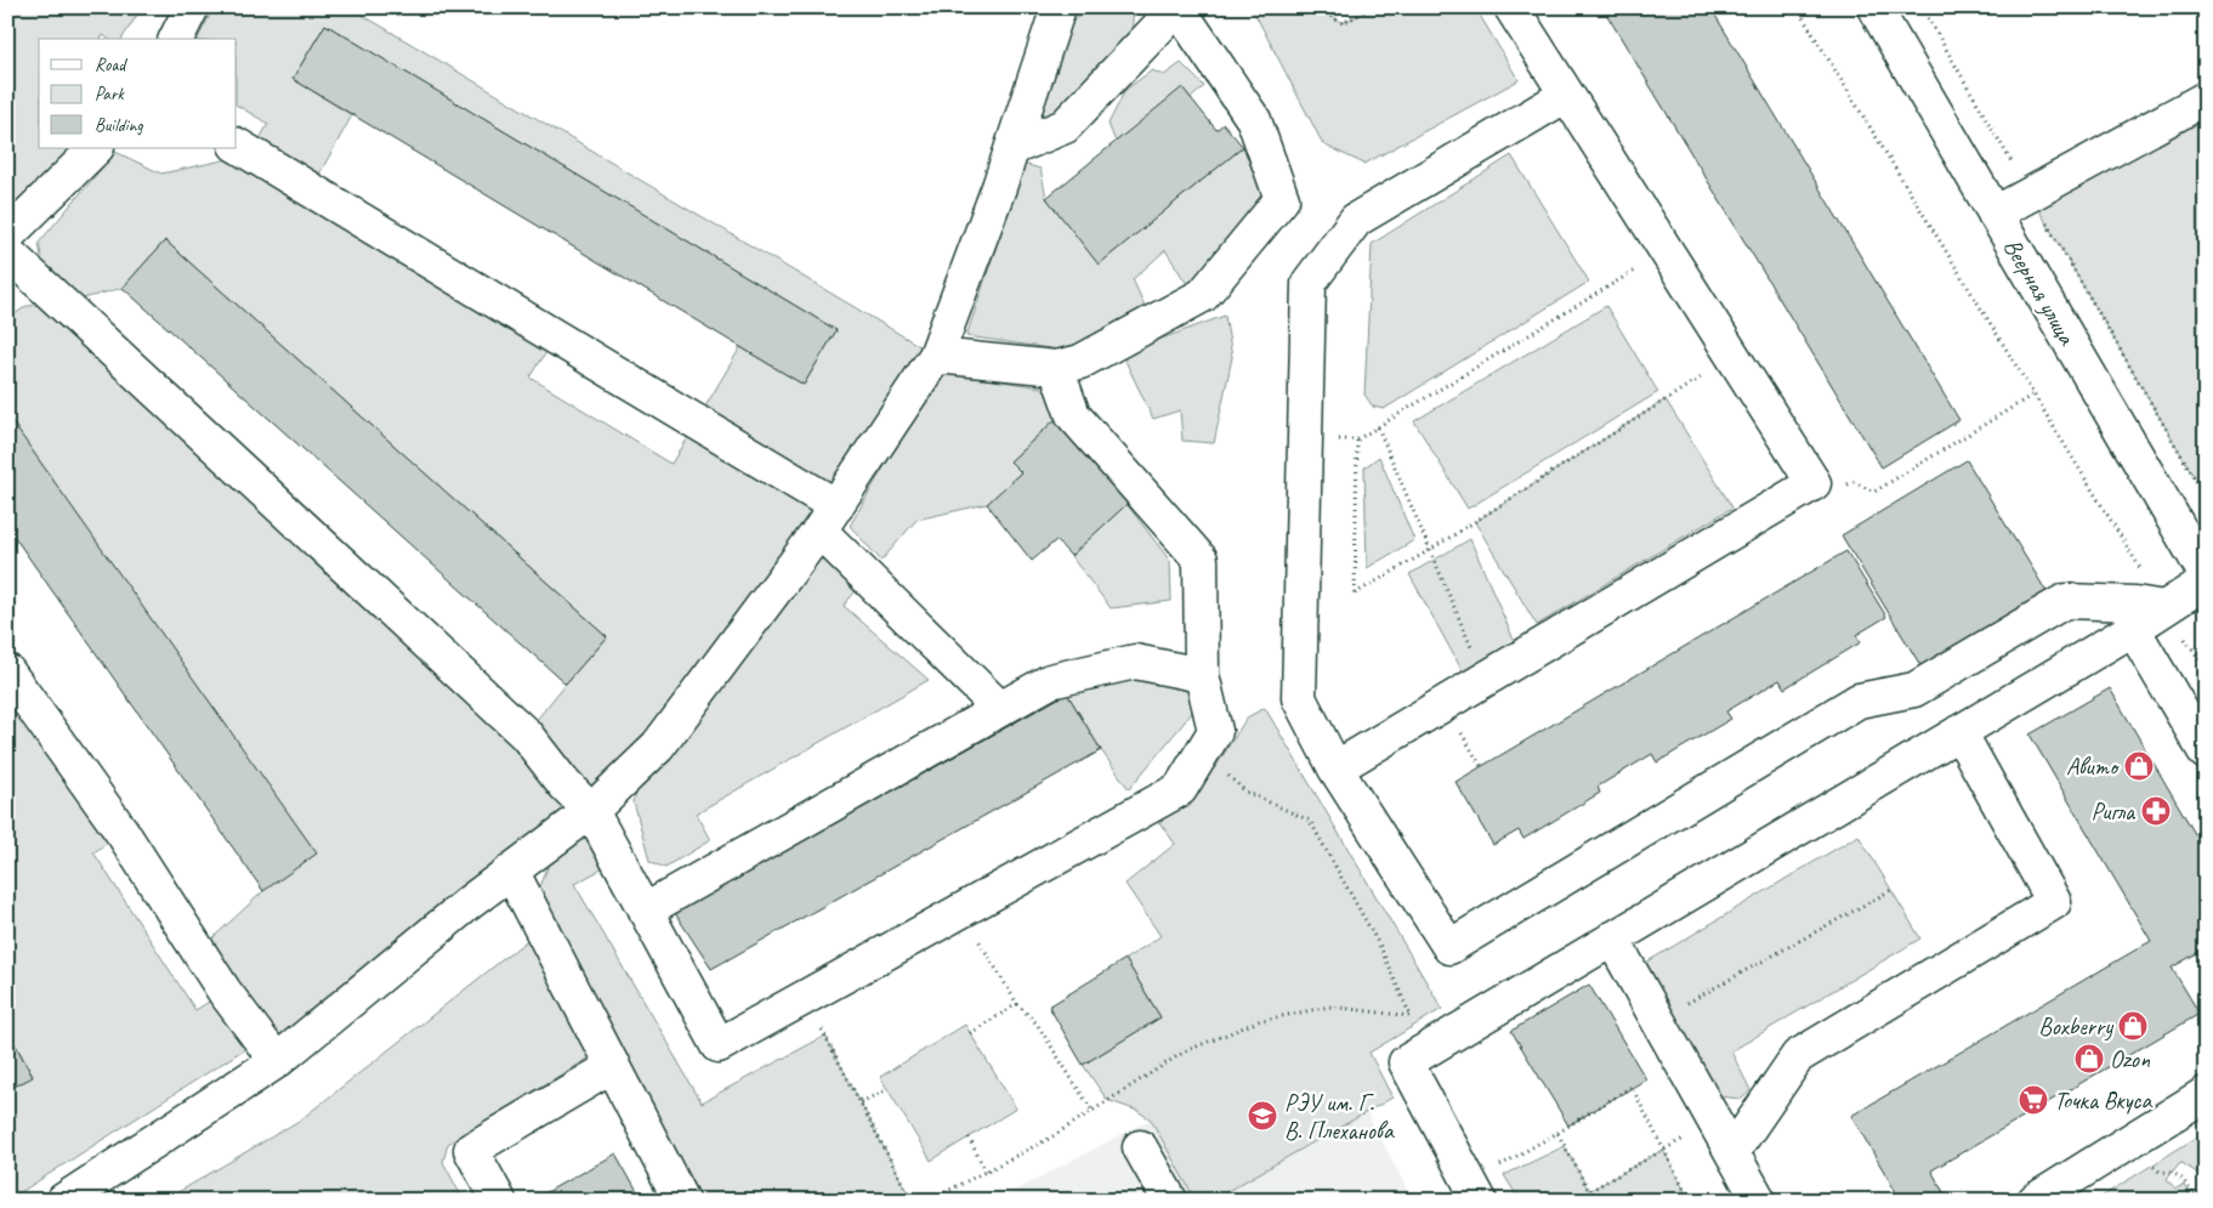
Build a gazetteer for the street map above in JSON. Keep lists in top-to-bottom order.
{
  "streets": {
    "street": ["Веерная улица"]
  },
  "places": {
    "shop": ["Авито", "Boxberry", "Ozon"],
    "pharmacy": ["Ригла"],
    "supermarket": ["Точка Вкуса"],
    "school or university": ["РЭУ им. Г. В. Плеханова"]
  },
  "legend": ["Road", "Park", "Building"]
}
